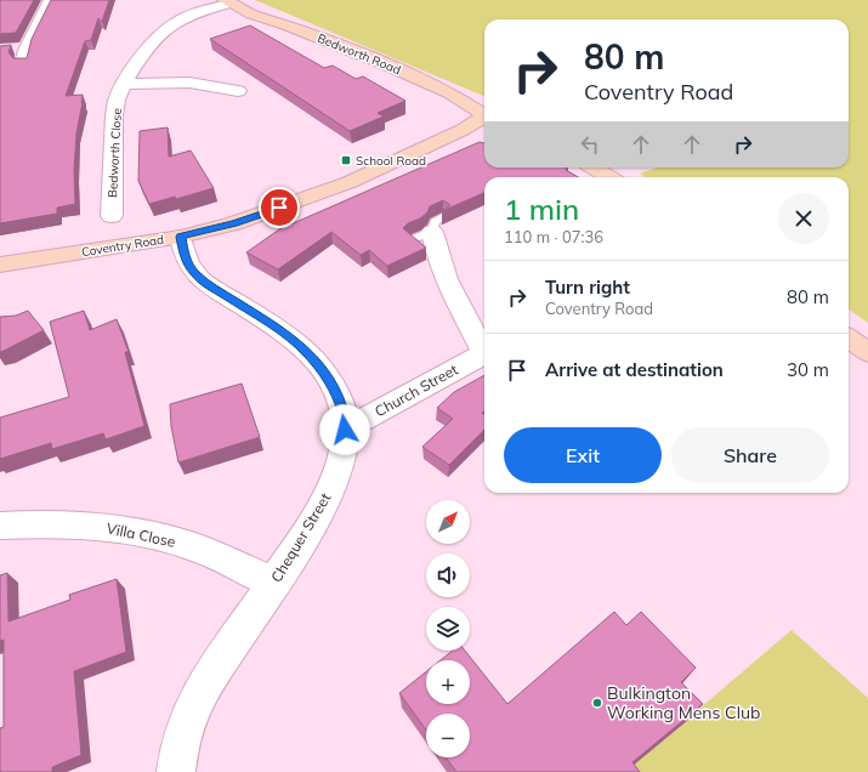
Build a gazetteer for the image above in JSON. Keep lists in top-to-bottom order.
{
  "streets": {
    "main road": ["Bedworth Road", "Coventry Road"],
    "street": [
      "Bedworth Close",
      "Church Street",
      "Villa Close",
      "Chequer Street"
    ]
  },
  "crossings": [
    ["Bedworth Road", "Bedworth Close"],
    ["Coventry Road", "Chequer Street"],
    ["Church Street", "Chequer Street"],
    ["Villa Close", "Chequer Street"]
  ],
  "places": {
    "transit": ["School Road"],
    "other": ["Bulkington Working Mens Club"]
  },
  "north": "top right",
  "page": {
    "turn": ["80 m", "Coventry Road"],
    "heading": ["1 min", "110 m · 07:36"],
    "list": [
      {
        "name": "Turn right",
        "note": "Coventry Road",
        "value": "80 m"
      },
      {
        "name": "Arrive at destination",
        "value": "30 m"
      }
    ],
    "buttons": ["Exit", "Share"],
    "map_buttons": ["+", "−"]
  }
}
